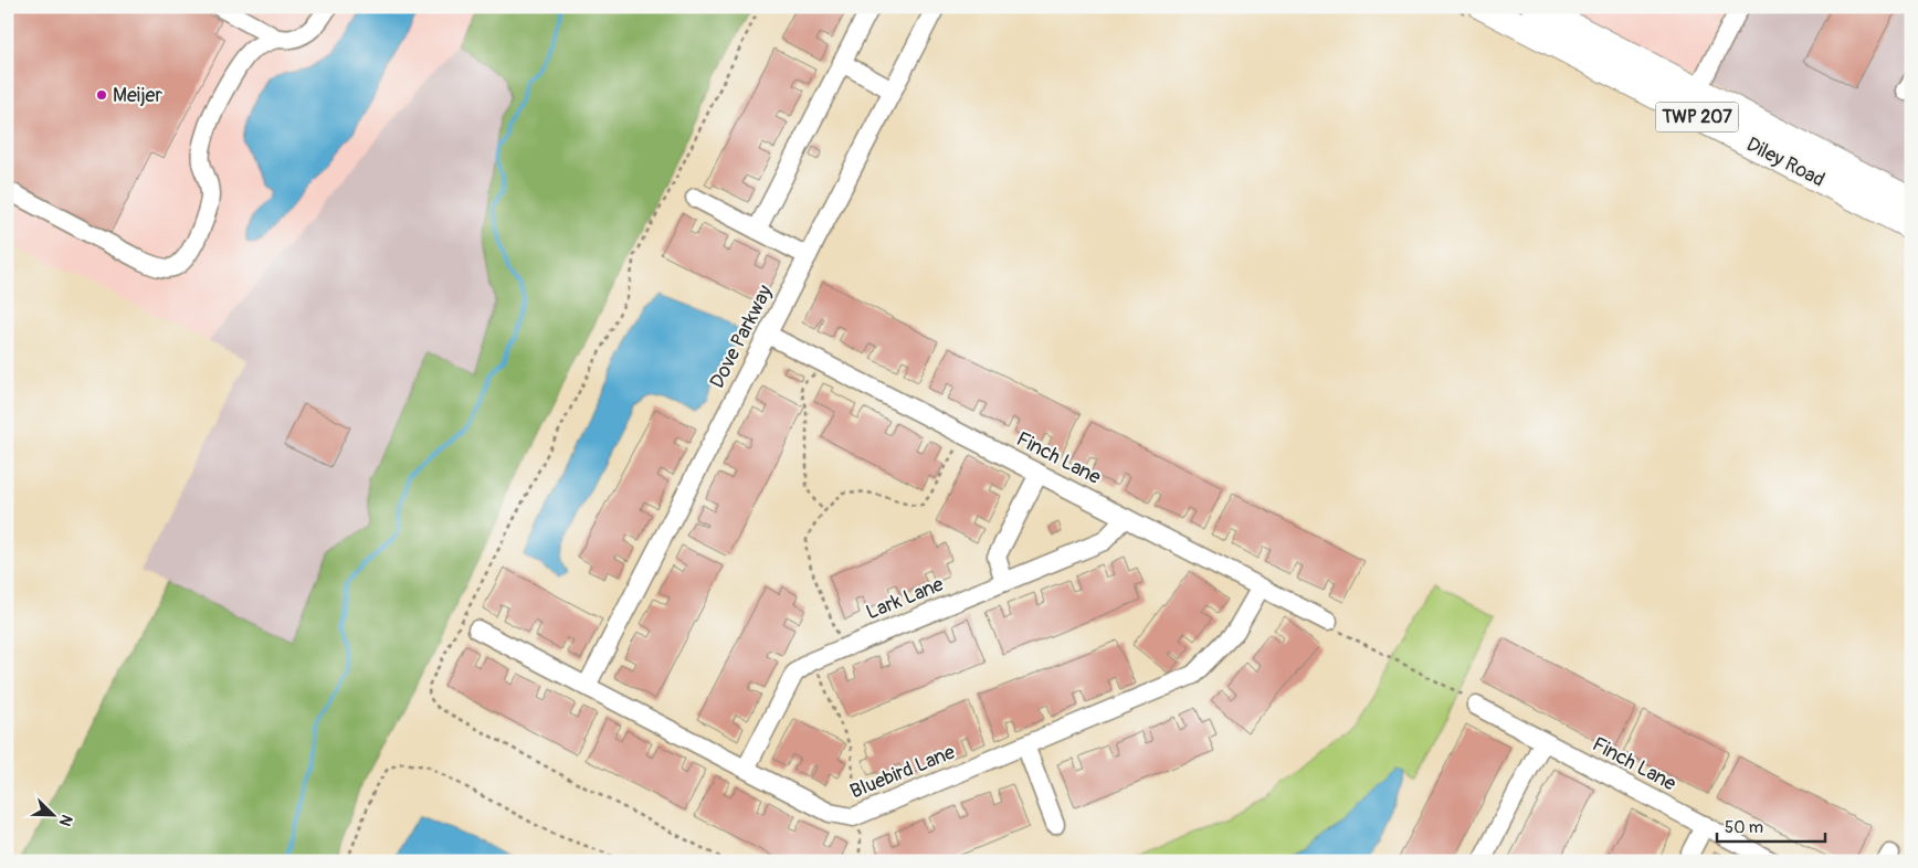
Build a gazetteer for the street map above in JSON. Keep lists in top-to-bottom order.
{
  "streets": {
    "highway": ["TWP 207", "Diley Road"],
    "street": [
      "Dove Parkway",
      "Finch Lane",
      "Lark Lane",
      "Bluebird Lane"
    ]
  },
  "crossings": [
    ["Dove Parkway", "Finch Lane"],
    ["Dove Parkway", "Bluebird Lane"],
    ["Finch Lane", "Lark Lane"],
    ["Finch Lane", "Bluebird Lane"],
    ["Lark Lane", "Bluebird Lane"]
  ],
  "places": ["Meijer"],
  "scale_bar": "50 m",
  "north": "bottom right"
}
